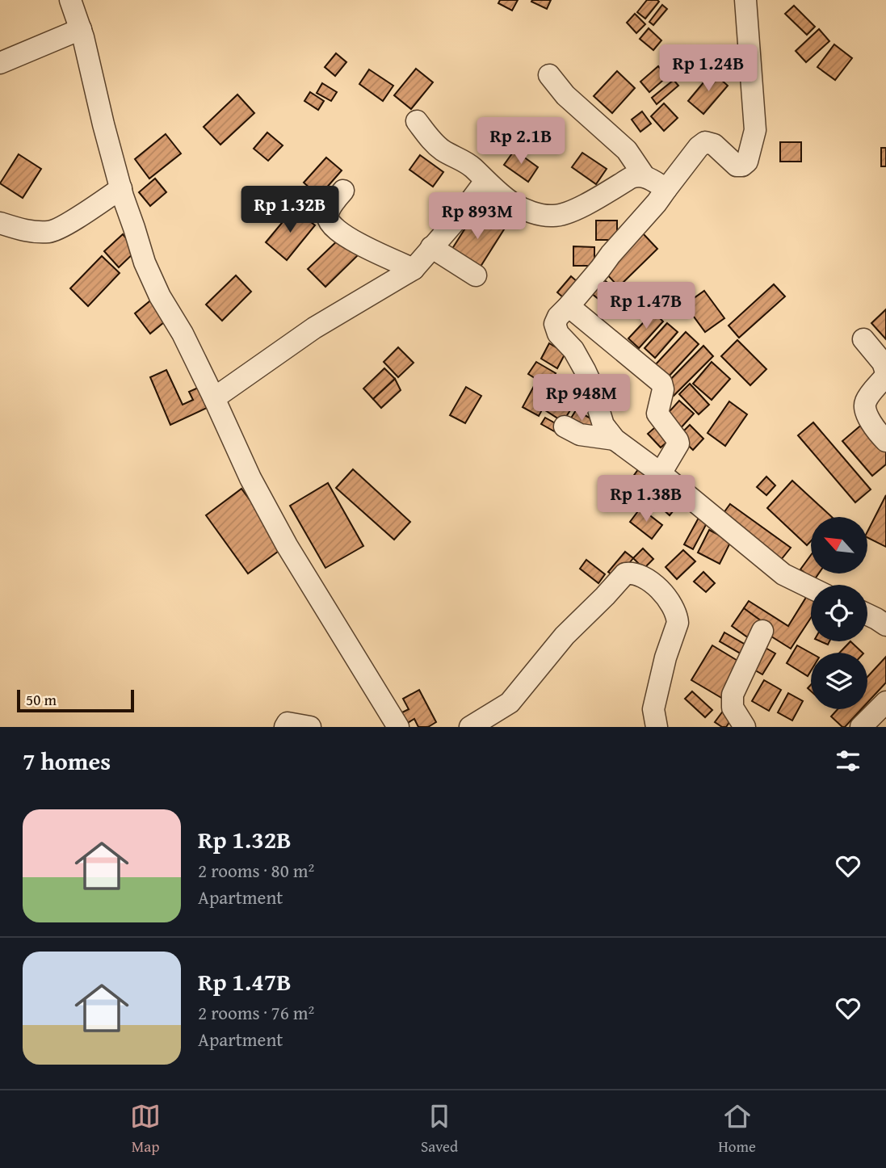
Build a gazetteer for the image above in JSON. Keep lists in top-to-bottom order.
{
  "scale_bar": "50 m",
  "north": "top left",
  "page": {
    "price": [
      "Rp 1.24B",
      "Rp 2.1B",
      "Rp 1.32B",
      "Rp 893M",
      "Rp 1.47B",
      "Rp 948M",
      "Rp 1.38B"
    ],
    "scale": "50 m",
    "heading": "7 homes",
    "list": [
      {
        "name": "Rp 1.32B",
        "note": "2 rooms · 80 m² · Apartment"
      },
      {
        "name": "Rp 1.47B",
        "note": "2 rooms · 76 m² · Apartment"
      }
    ],
    "tabs": ["Map", "Saved", "Home"]
  }
}
